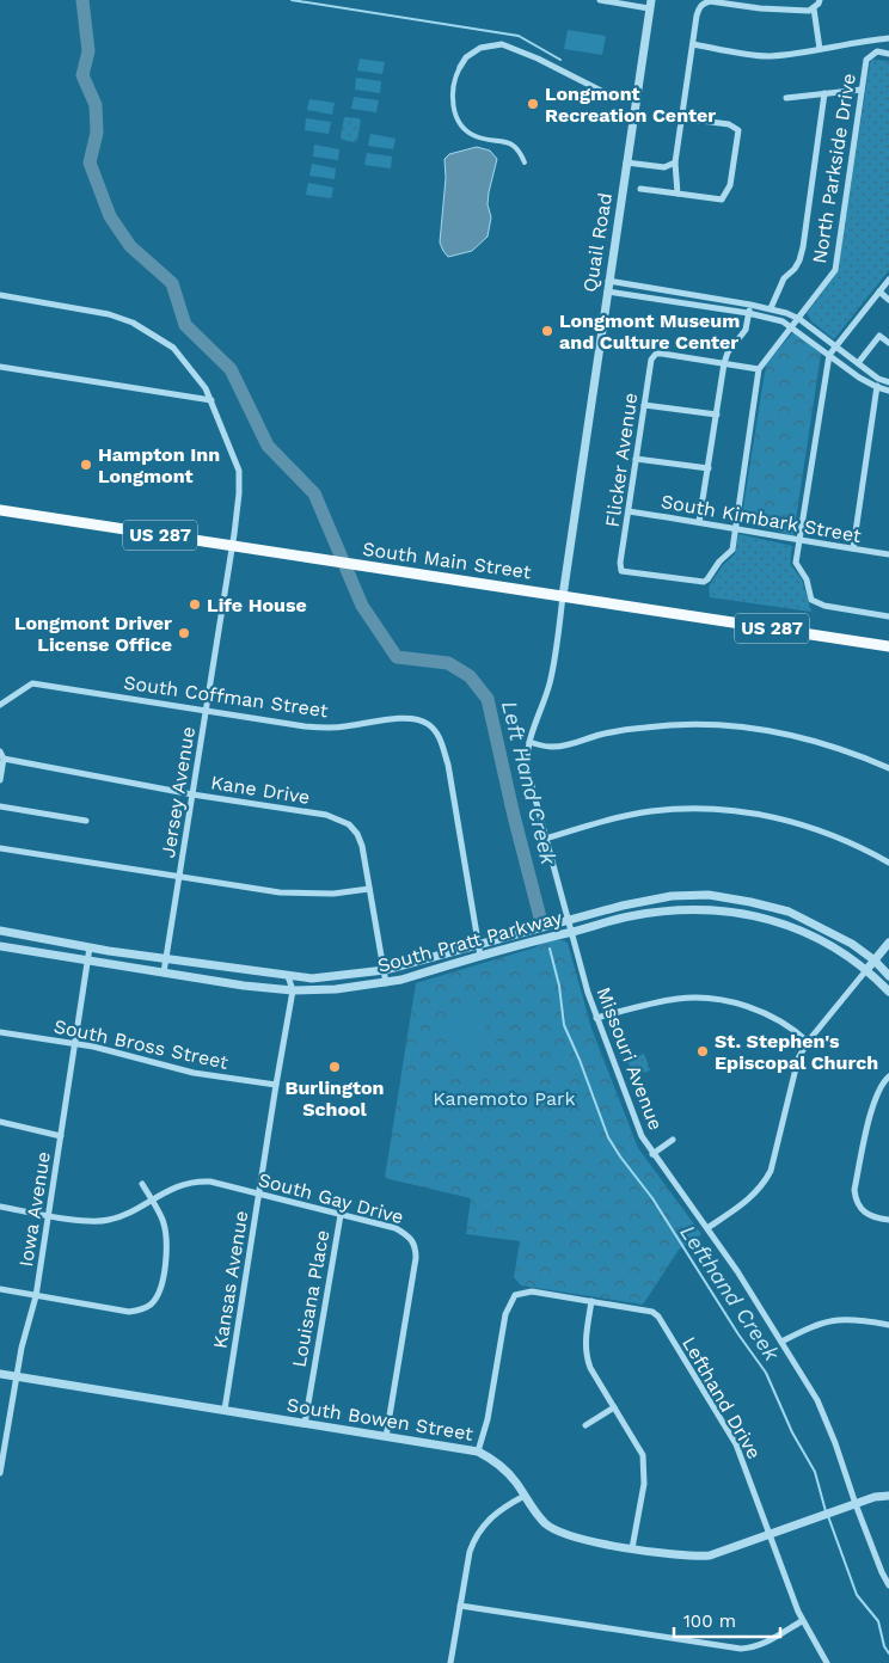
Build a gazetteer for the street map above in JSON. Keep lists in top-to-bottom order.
{
  "streets": {
    "main road": ["US 287", "South Main Street"],
    "street": [
      "North Parkside Drive",
      "Quail Road",
      "Flicker Avenue",
      "South Kimbark Street",
      "South Coffman Street",
      "Kane Drive",
      "Jersey Avenue",
      "South Pratt Parkway",
      "South Bross Street",
      "Missouri Avenue",
      "South Gay Drive",
      "Iowa Avenue",
      "Kansas Avenue",
      "Louisana Place",
      "Lefthand Drive",
      "South Bowen Street"
    ]
  },
  "crossings": [
    ["Quail Road", "South Main Street"],
    ["Quail Road", "Missouri Avenue"],
    ["Flicker Avenue", "South Kimbark Street"],
    ["South Main Street", "Jersey Avenue"],
    ["South Main Street", "Missouri Avenue"],
    ["South Coffman Street", "Jersey Avenue"],
    ["South Coffman Street", "South Pratt Parkway"],
    ["Kane Drive", "Jersey Avenue"],
    ["Kane Drive", "South Pratt Parkway"],
    ["Jersey Avenue", "South Pratt Parkway"],
    ["South Pratt Parkway", "Missouri Avenue"],
    ["South Pratt Parkway", "Iowa Avenue"],
    ["South Pratt Parkway", "Kansas Avenue"],
    ["South Bross Street", "Iowa Avenue"],
    ["South Bross Street", "Kansas Avenue"],
    ["Missouri Avenue", "South Bowen Street"],
    ["South Gay Drive", "Iowa Avenue"],
    ["South Gay Drive", "Kansas Avenue"],
    ["South Gay Drive", "Louisana Place"],
    ["South Gay Drive", "South Bowen Street"],
    ["Iowa Avenue", "South Bowen Street"],
    ["Kansas Avenue", "South Bowen Street"],
    ["Louisana Place", "South Bowen Street"],
    ["Lefthand Drive", "South Bowen Street"]
  ],
  "water": ["Left Hand Creek", "Lefthand Creek"],
  "parks": ["Kanemoto Park"],
  "places": [
    "Longmont Recreation Center",
    "Longmont Museum and Culture Center",
    "Hampton Inn Longmont",
    "Life House",
    "Longmont Driver License Office",
    "St. Stephen's Episcopal Church",
    "Burlington School"
  ],
  "scale_bar": "100 m"
}
